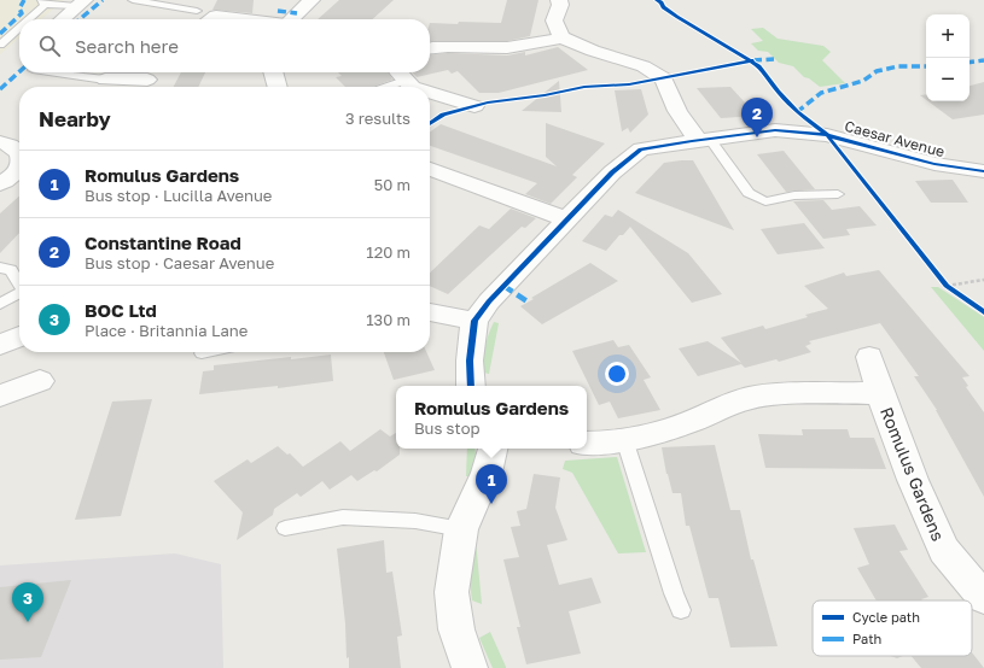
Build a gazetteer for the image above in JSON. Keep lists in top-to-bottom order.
{
  "streets": {
    "street": ["Caesar Avenue", "Romulus Gardens"]
  },
  "legend": ["Cycle path", "Path"],
  "page": {
    "map_buttons": ["+", "−"],
    "search": "Search here",
    "heading": ["Nearby", "3 results"],
    "pins": ["2", "1", "3"],
    "list": [
      {
        "mark": "1",
        "name": "Romulus Gardens",
        "note": "Bus stop · Lucilla Avenue",
        "value": "50 m"
      },
      {
        "mark": "2",
        "name": "Constantine Road",
        "note": "Bus stop · Caesar Avenue",
        "value": "120 m"
      },
      {
        "mark": "3",
        "name": "BOC Ltd",
        "note": "Place · Britannia Lane",
        "value": "130 m"
      }
    ],
    "popup": ["Romulus Gardens", "Bus stop"]
  }
}
